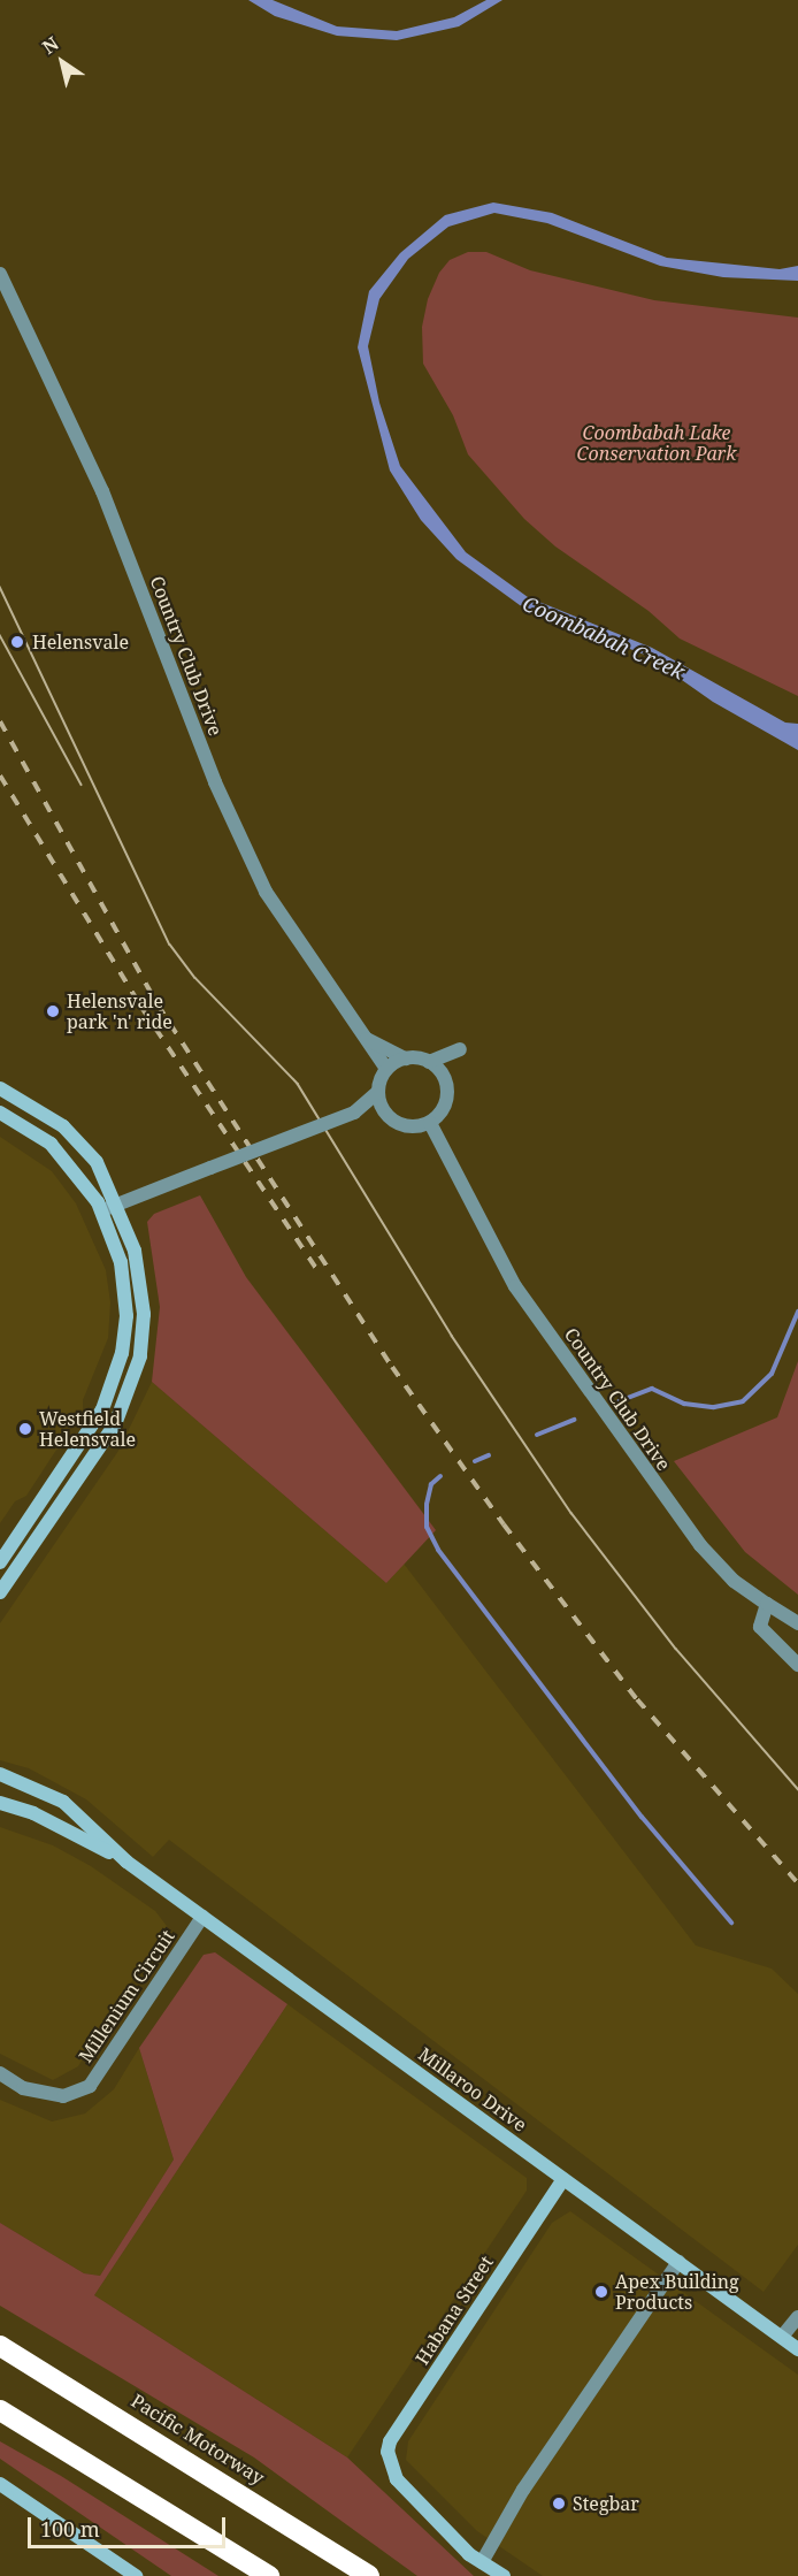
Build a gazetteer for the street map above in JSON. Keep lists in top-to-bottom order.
{
  "streets": {
    "highway": ["Pacific Motorway"],
    "street": [
      "Country Club Drive",
      "Millenium Circuit",
      "Millaroo Drive",
      "Habana Street"
    ]
  },
  "crossings": [
    ["Millenium Circuit", "Millaroo Drive"],
    ["Millaroo Drive", "Habana Street"]
  ],
  "water": ["Coombabah Creek"],
  "parks": ["Coombabah Lake Conservation Park"],
  "places": [
    "Helensvale",
    "Helensvale park 'n' ride",
    "Westfield Helensvale",
    "Apex Building Products",
    "Stegbar"
  ],
  "scale_bar": "100 m",
  "north": "top left"
}
